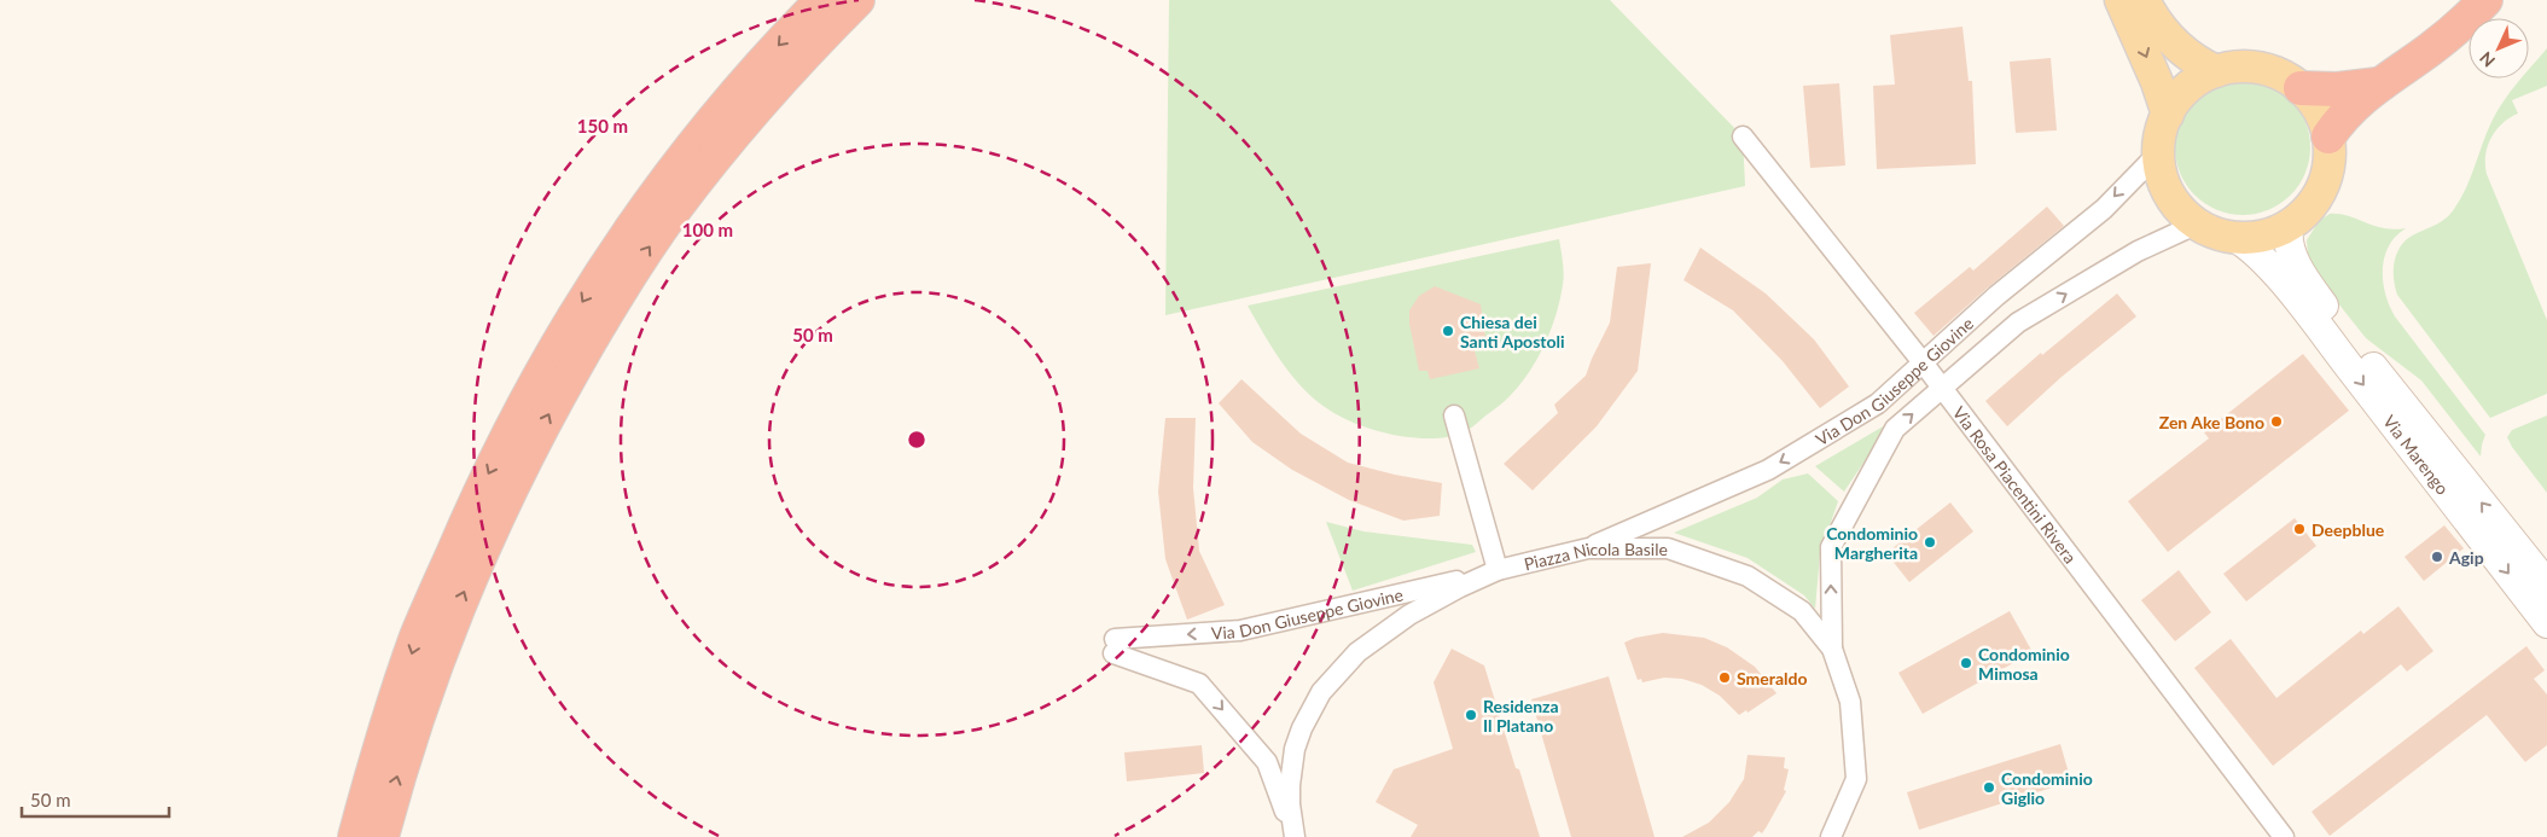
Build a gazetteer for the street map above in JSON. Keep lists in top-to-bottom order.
{
  "streets": {
    "main road": ["Via Marengo"],
    "street": ["Via Don Giuseppe Giovine", "Via Rosa Piacentini Rivera", "Piazza Nicola Basile"]
  },
  "crossings": [
    ["Via Don Giuseppe Giovine", "Via Marengo"],
    ["Via Don Giuseppe Giovine", "Via Rosa Piacentini Rivera"],
    ["Via Don Giuseppe Giovine", "Piazza Nicola Basile"]
  ],
  "places": [
    "Chiesa dei Santi Apostoli",
    "Zen Ake Bono",
    "Deepblue",
    "Condominio Margherita",
    "Agip",
    "Condominio Mimosa",
    "Smeraldo",
    "Residenza Il Platano",
    "Condominio Giglio"
  ],
  "scale_bar": "50 m",
  "north": "bottom left",
  "rings": ["150 m", "100 m", "50 m"]
}
